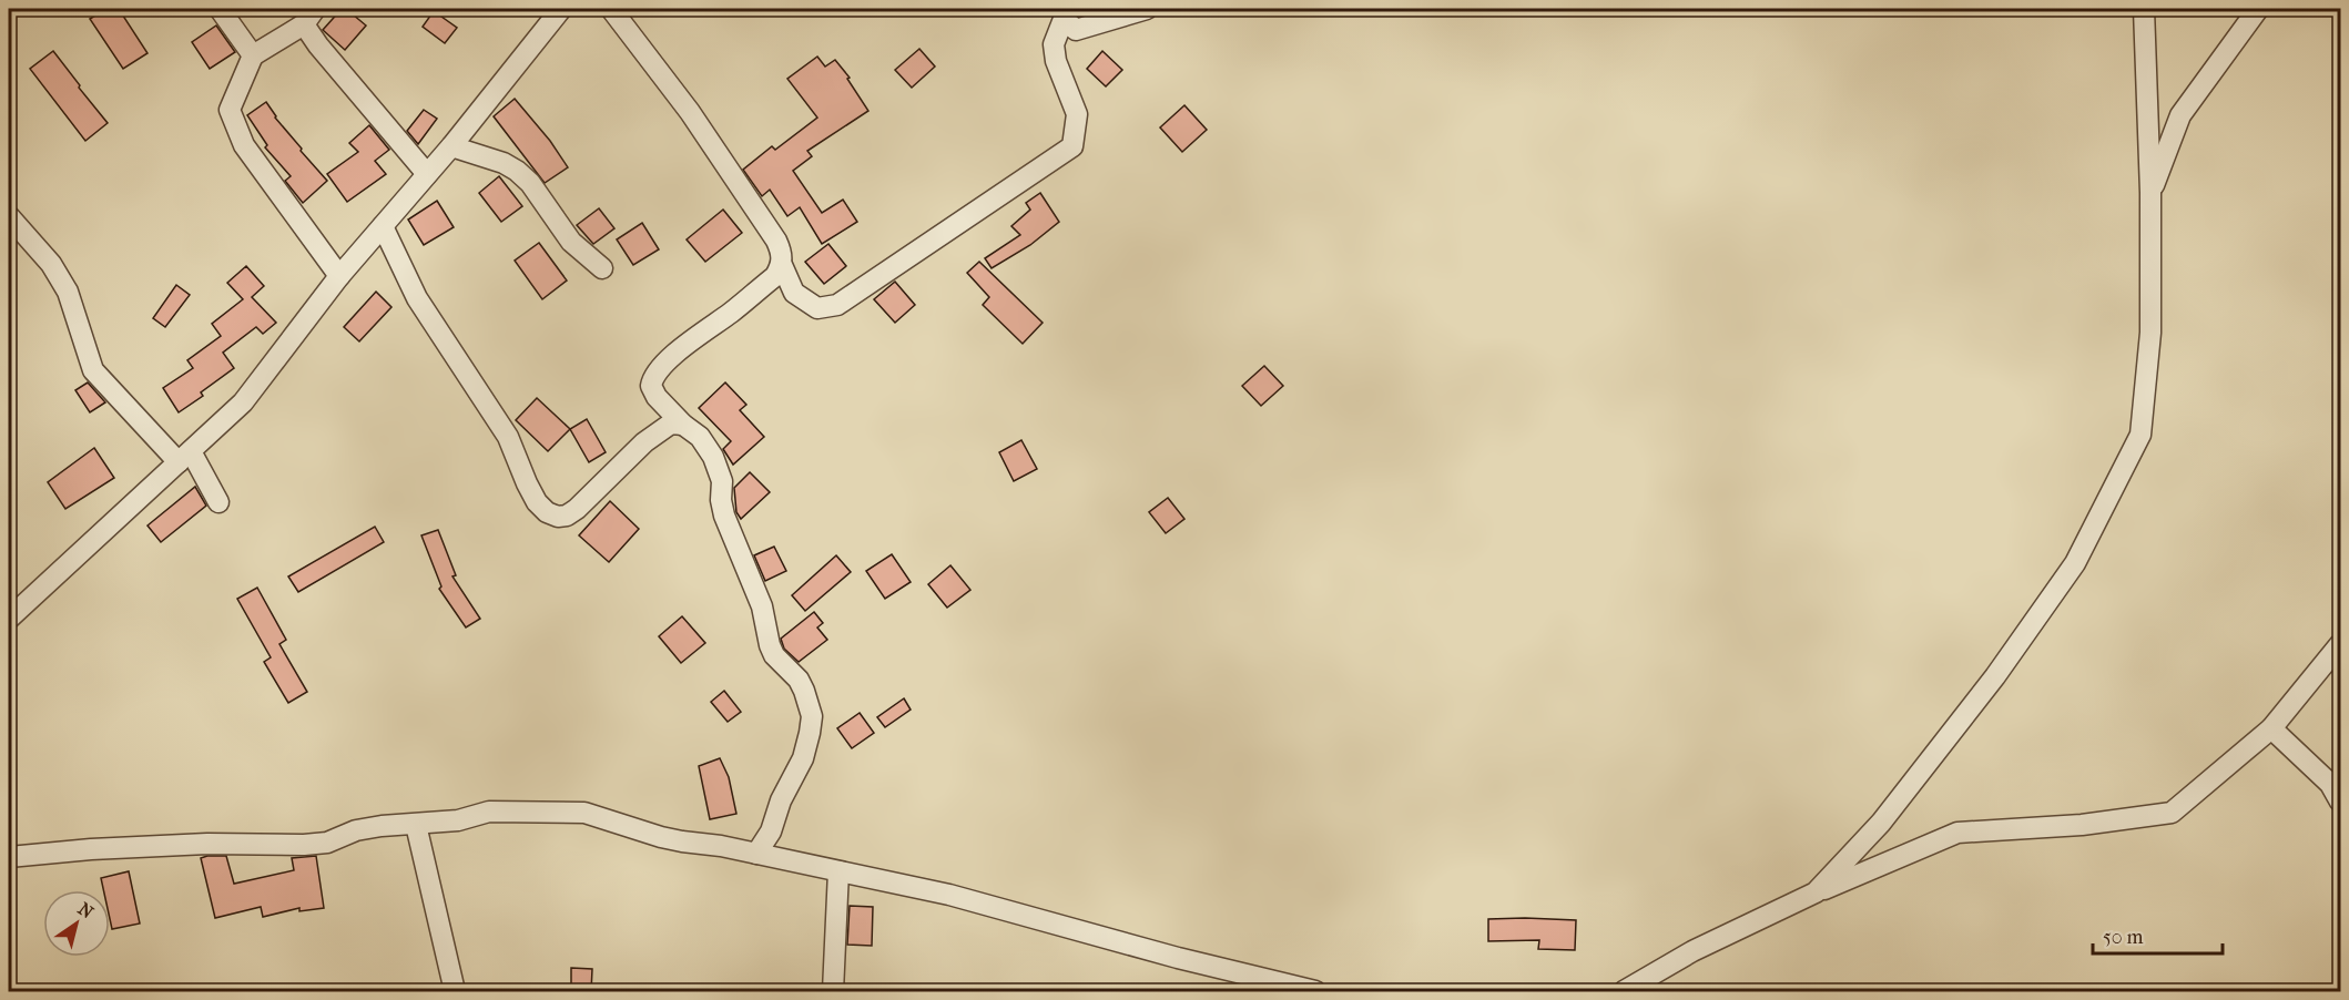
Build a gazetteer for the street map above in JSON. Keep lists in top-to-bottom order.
{
  "scale_bar": "50 m",
  "north": "top right"
}
